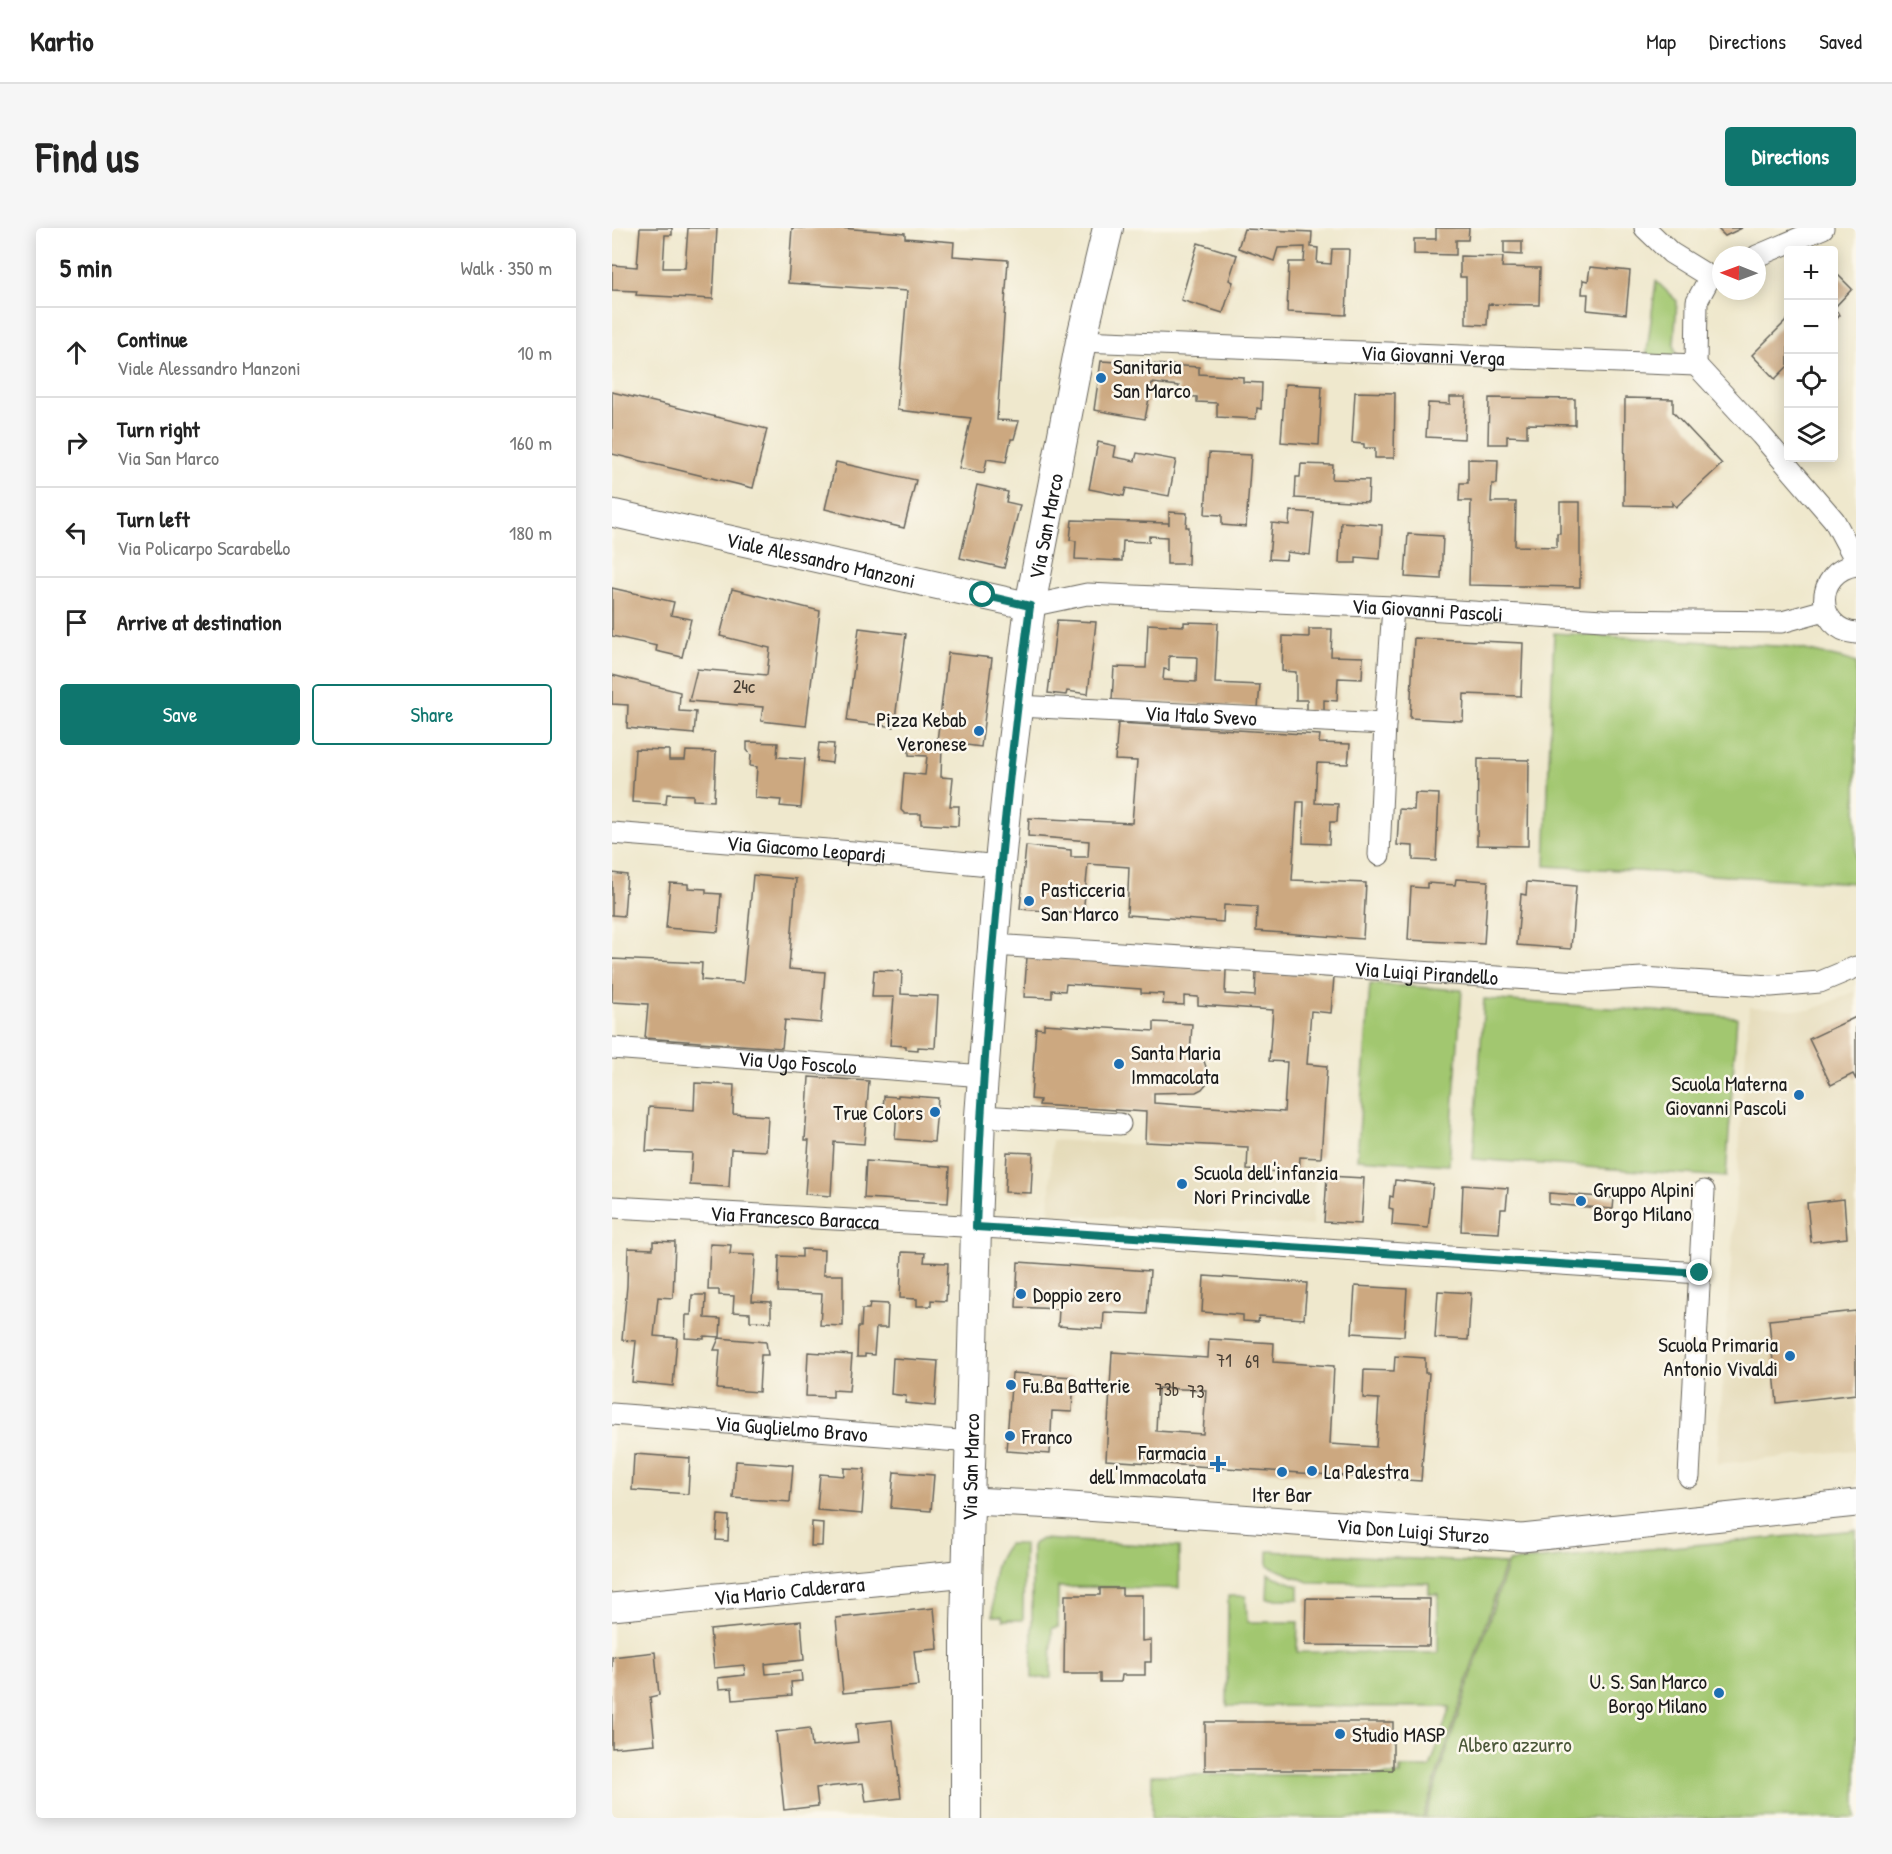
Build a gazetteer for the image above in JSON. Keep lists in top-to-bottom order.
{
  "streets": {
    "main road": ["Via San Marco"],
    "street": [
      "Via Giovanni Verga",
      "Viale Alessandro Manzoni",
      "Via Giovanni Pascoli",
      "Via Italo Svevo",
      "Via Giacomo Leopardi",
      "Via Luigi Pirandello",
      "Via Ugo Foscolo",
      "Via Francesco Baracca",
      "Via Guglielmo Bravo",
      "Via Don Luigi Sturzo",
      "Via Mario Calderara"
    ]
  },
  "crossings": [
    ["Via Giovanni Verga", "Via San Marco"],
    ["Via San Marco", "Viale Alessandro Manzoni"],
    ["Via San Marco", "Via Giovanni Pascoli"],
    ["Via San Marco", "Via Italo Svevo"],
    ["Via San Marco", "Via Giacomo Leopardi"],
    ["Via San Marco", "Via Luigi Pirandello"],
    ["Via San Marco", "Via Ugo Foscolo"],
    ["Via San Marco", "Via Francesco Baracca"],
    ["Via San Marco", "Via Guglielmo Bravo"],
    ["Via San Marco", "Via Don Luigi Sturzo"],
    ["Via San Marco", "Via Mario Calderara"],
    ["Viale Alessandro Manzoni", "Via Giovanni Pascoli"]
  ],
  "parks": ["Albero azzurro"],
  "places": {
    "other": [
      "Sanitaria San Marco",
      "Pizza Kebab Veronese",
      "Pasticceria San Marco",
      "Santa Maria Immacolata",
      "Scuola Materna Giovanni Pascoli",
      "True Colors",
      "Scuola dell'infanzia Nori Princivalle",
      "Gruppo Alpini Borgo Milano",
      "Doppio zero",
      "Scuola Primaria Antonio Vivaldi",
      "Fu.Ba Batterie",
      "Franco",
      "La Palestra",
      "Iter Bar",
      "U. S. San Marco Borgo Milano",
      "Studio MASP"
    ],
    "health": ["Farmacia dell'Immacolata"]
  },
  "house_numbers": [
    "24c",
    "71",
    "69",
    "73b",
    "73"
  ],
  "north": "left",
  "page": {
    "header": "Kartio",
    "nav": ["Map", "Directions", "Saved"],
    "buttons": [
      "Directions",
      ["Save", "Share"]
    ],
    "title": "Find us",
    "heading": ["5 min", "Walk · 350 m"],
    "map_buttons": ["+", "−"],
    "list": [
      ["Continue", "Viale Alessandro Manzoni", "10 m"],
      ["Turn right", "Via San Marco", "160 m"],
      ["Turn left", "Via Policarpo Scarabello", "180 m"],
      "Arrive at destination"
    ]
  }
}
